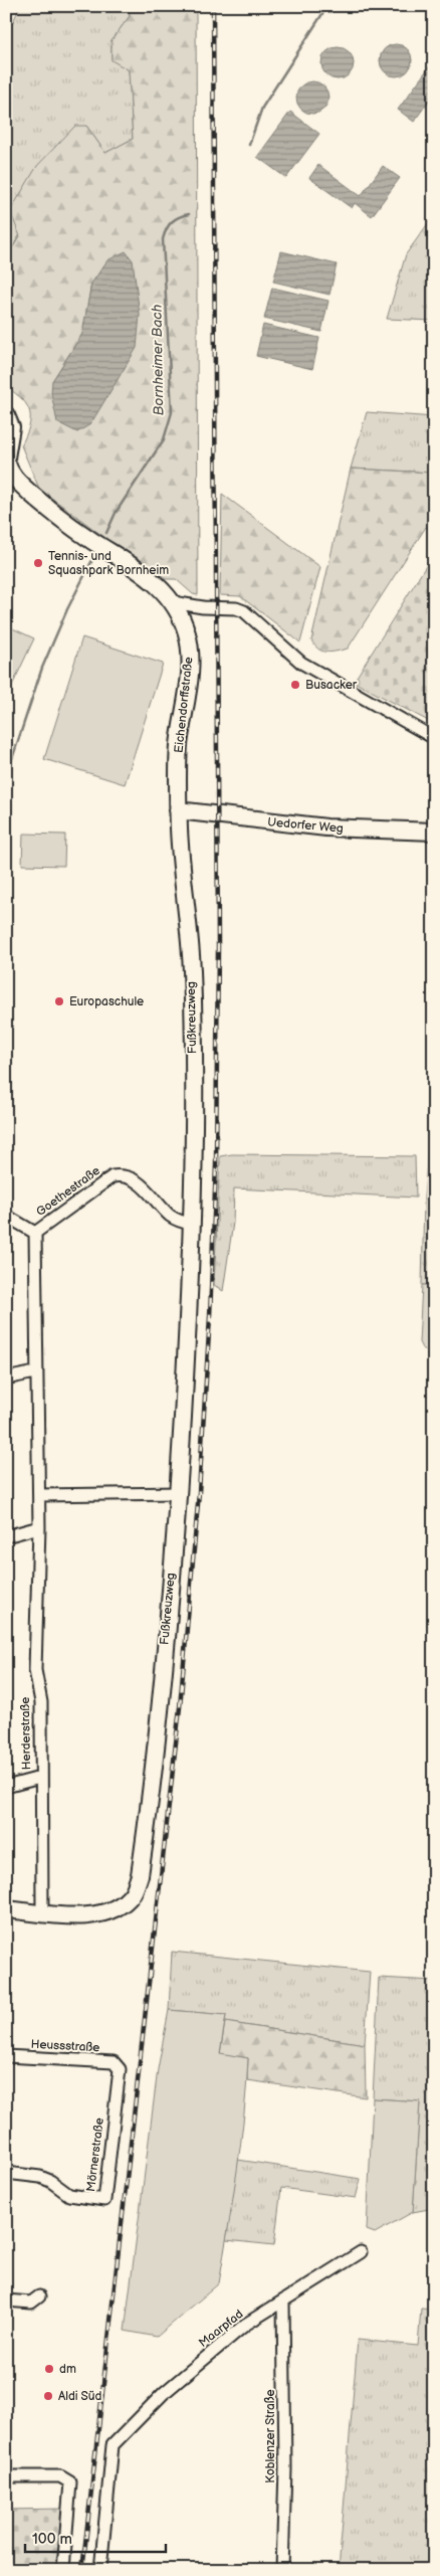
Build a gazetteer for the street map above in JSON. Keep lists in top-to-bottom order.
{
  "streets": {
    "street": [
      "Eichendorffstraße",
      "Uedorfer Weg",
      "Fußkreuzweg",
      "Goethestraße",
      "Herderstraße",
      "Heussstraße",
      "Mörnerstraße",
      "Maarpfad",
      "Koblenzer Straße"
    ]
  },
  "crossings": [
    ["Eichendorffstraße", "Uedorfer Weg"],
    ["Eichendorffstraße", "Fußkreuzweg"],
    ["Uedorfer Weg", "Fußkreuzweg"],
    ["Fußkreuzweg", "Goethestraße"],
    ["Fußkreuzweg", "Herderstraße"],
    ["Goethestraße", "Herderstraße"],
    ["Heussstraße", "Mörnerstraße"],
    ["Maarpfad", "Koblenzer Straße"]
  ],
  "water": ["Bornheimer Bach"],
  "places": [
    "Tennis- und Squashpark Bornheim",
    "Busacker",
    "Europaschule",
    "dm",
    "Aldi Süd"
  ],
  "scale_bar": "100 m"
}
